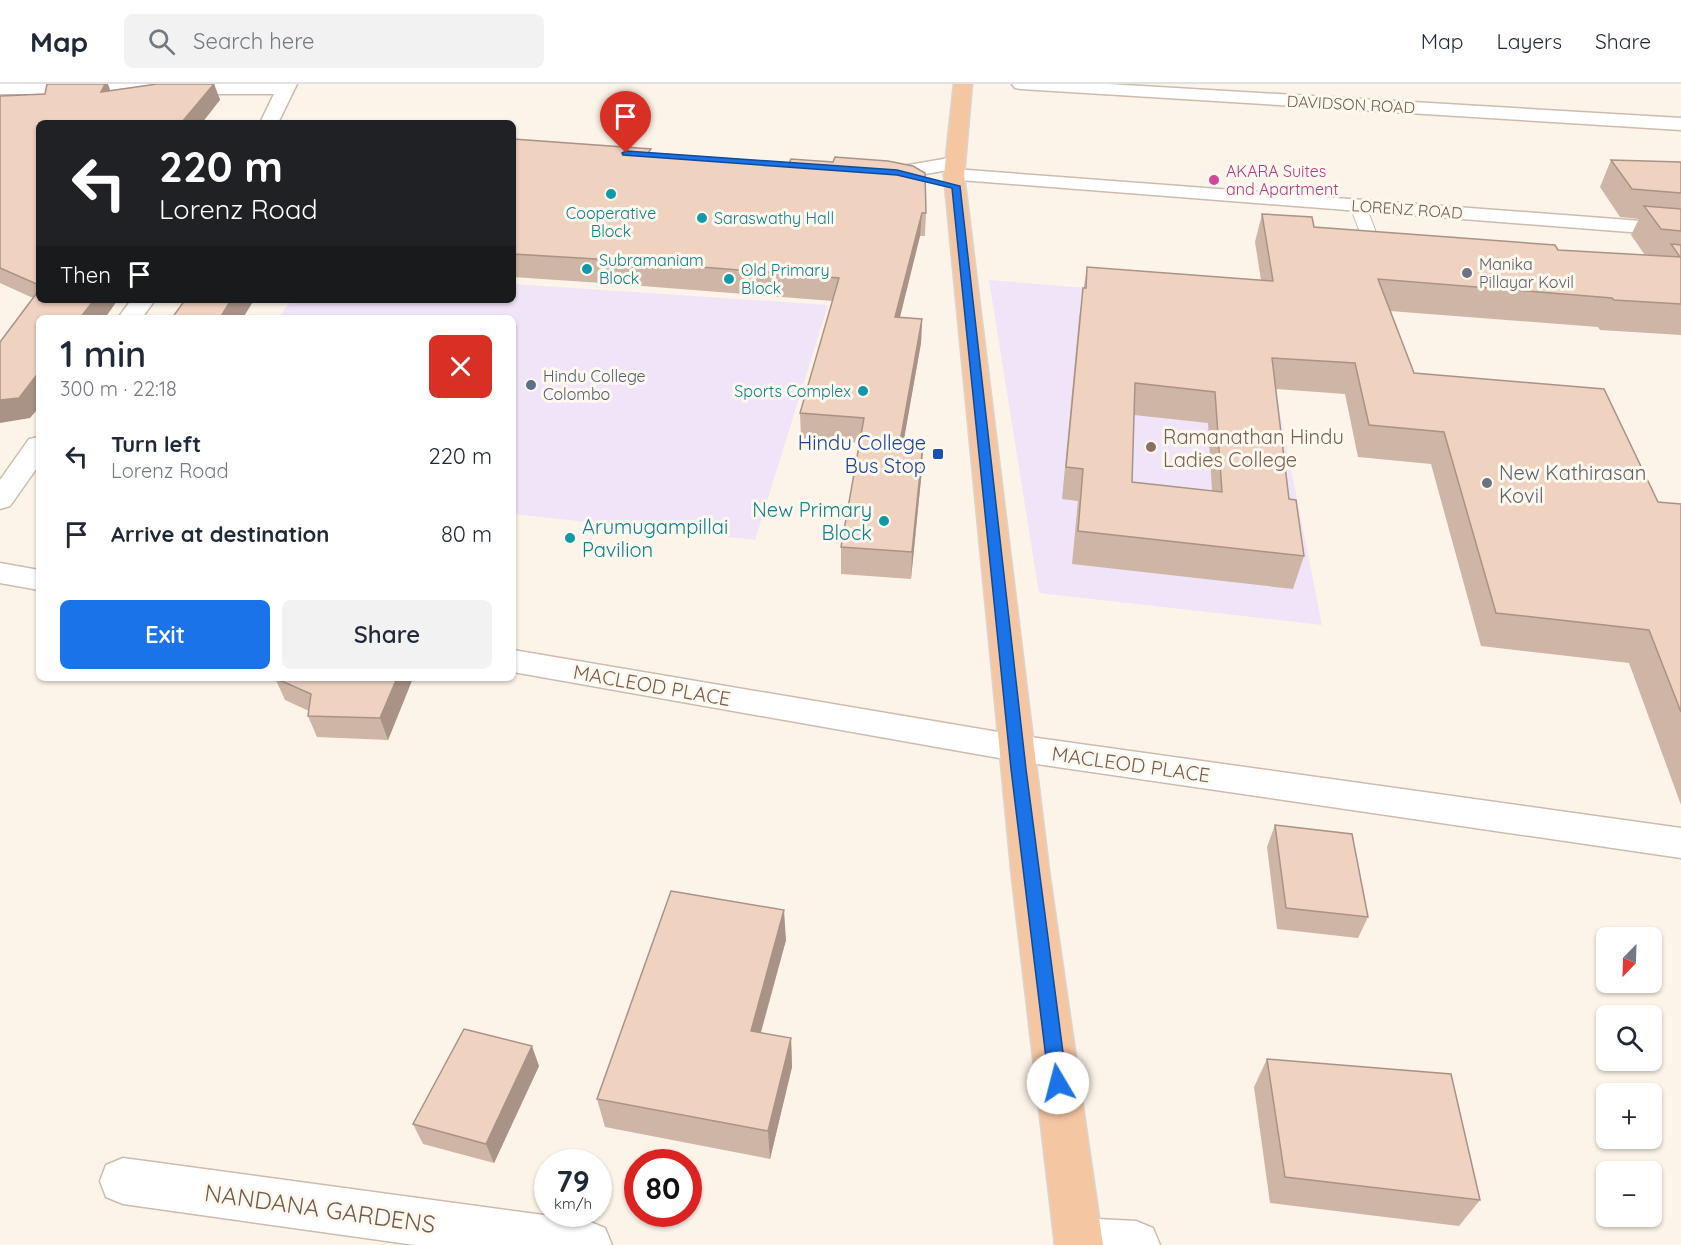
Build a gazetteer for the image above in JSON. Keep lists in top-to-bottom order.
{
  "streets": {
    "street": [
      "DAVIDSON ROAD",
      "LORENZ ROAD",
      "MACLEOD PLACE",
      "NANDANA GARDENS"
    ]
  },
  "places": {
    "other": [
      "AKARA Suites and Apartment",
      "Cooperative Block",
      "Saraswathy Hall",
      "Subramaniam Block",
      "Manika Pillayar Kovil",
      "Old Primary Block",
      "Hindu College Colombo",
      "Sports Complex",
      "Ramanathan Hindu Ladies College",
      "New Kathirasan Kovil",
      "New Primary Block",
      "Arumugampillai Pavilion"
    ],
    "transit": ["Hindu College Bus Stop"]
  },
  "north": "bottom left",
  "page": {
    "header": "Map",
    "search": "Search here",
    "nav": ["Map", "Layers", "Share"],
    "turn": ["220 m", "Lorenz Road"],
    "then": "Then",
    "heading": ["1 min", "300 m · 22:18"],
    "list": [
      {
        "name": "Turn left",
        "note": "Lorenz Road",
        "value": "220 m"
      },
      {
        "name": "Arrive at destination",
        "value": "80 m"
      }
    ],
    "buttons": ["Exit", "Share"],
    "map_buttons": ["+", "−"],
    "speed": "79 km/h",
    "limit": "80"
  }
}
